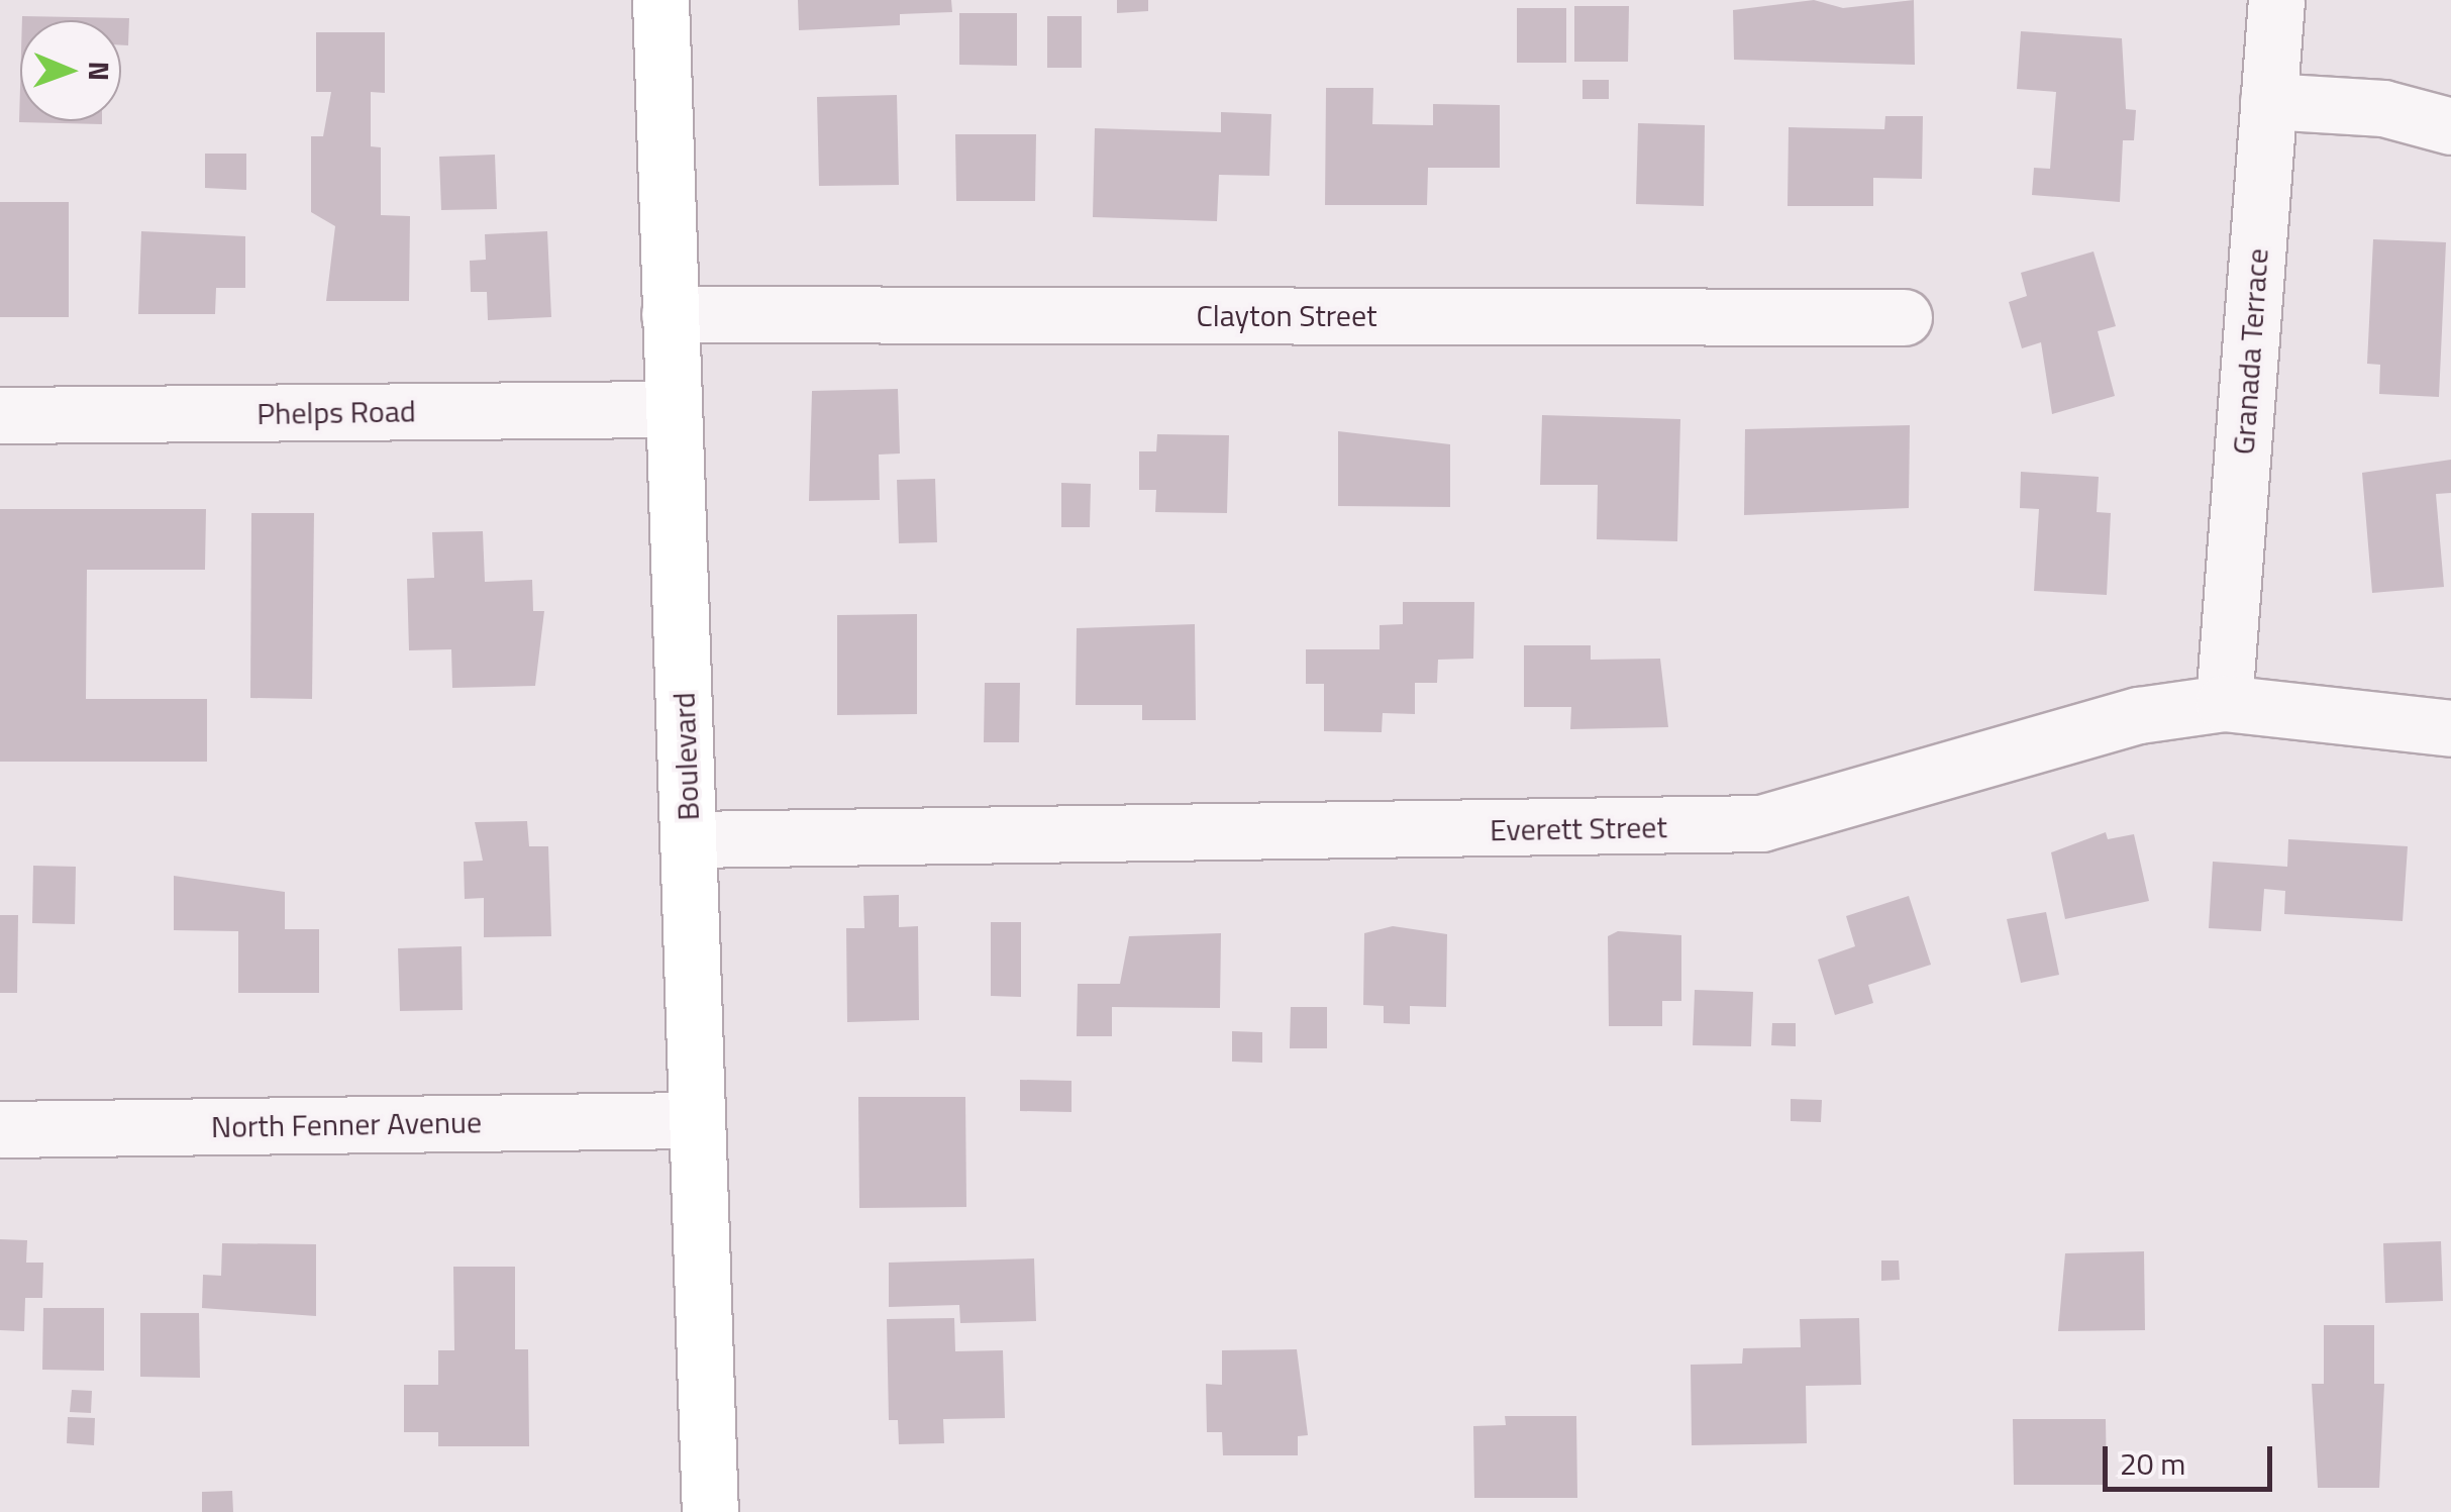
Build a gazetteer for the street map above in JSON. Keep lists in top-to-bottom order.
{
  "streets": {
    "street": [
      "Clayton Street",
      "Granada Terrace",
      "Phelps Road",
      "Boulevard",
      "Everett Street",
      "North Fenner Avenue"
    ]
  },
  "crossings": [
    ["Clayton Street", "Boulevard"],
    ["Granada Terrace", "Everett Street"],
    ["Phelps Road", "Boulevard"],
    ["Boulevard", "Everett Street"],
    ["Boulevard", "North Fenner Avenue"]
  ],
  "scale_bar": "20 m",
  "north": "right"
}
